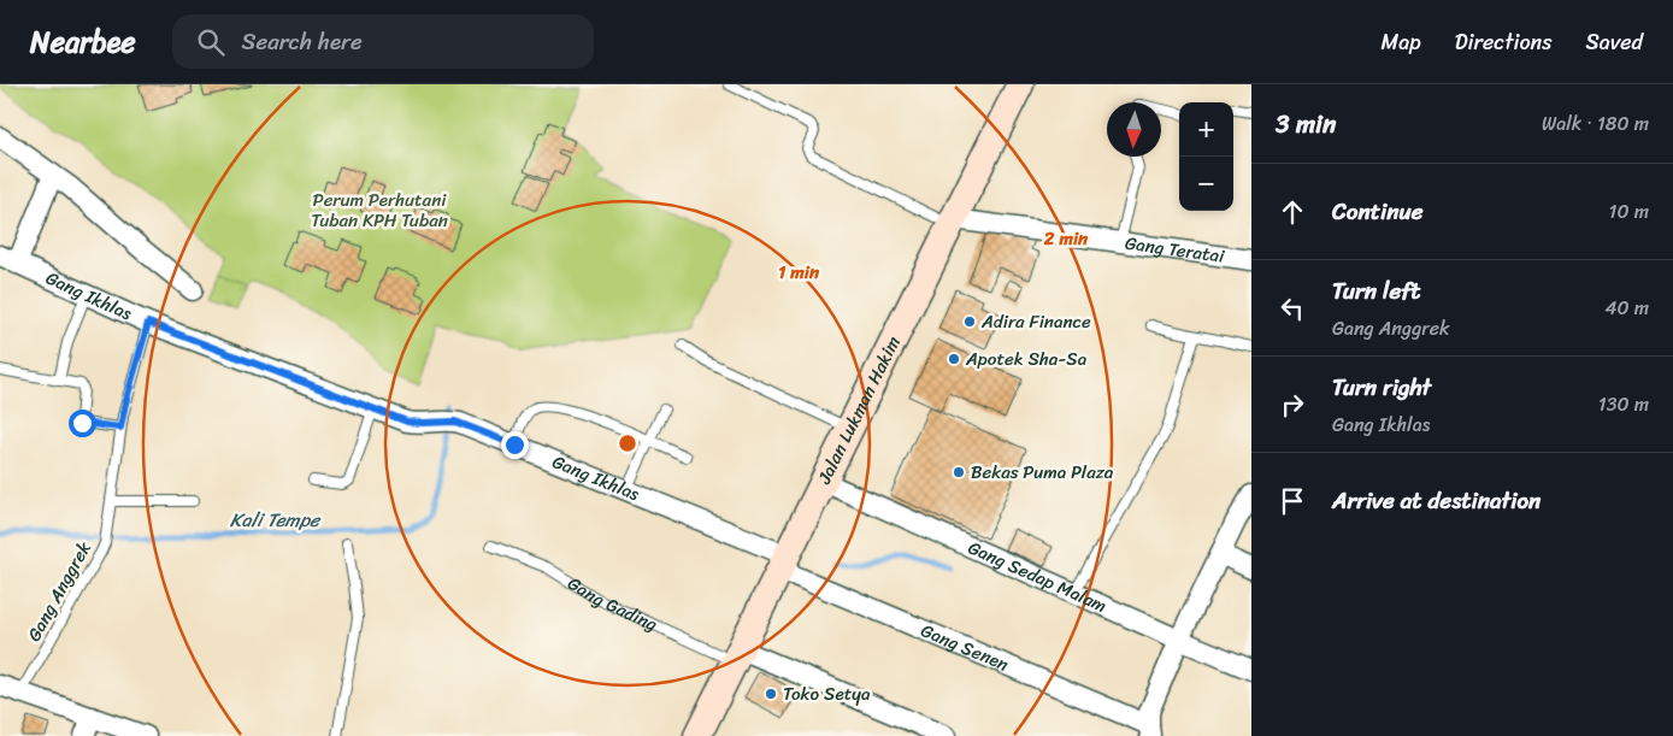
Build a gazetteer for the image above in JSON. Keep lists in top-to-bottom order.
{
  "streets": {
    "main road": ["Jalan Lukman Hakim"],
    "street": [
      "Gang Teratai",
      "Gang Ikhlas",
      "Gang Sedap Malam",
      "Gang Senen"
    ],
    "lane": ["Gang Anggrek", "Gang Gading"]
  },
  "crossings": [
    ["Gang Teratai", "Jalan Lukman Hakim"],
    ["Gang Ikhlas", "Jalan Lukman Hakim"],
    ["Gang Ikhlas", "Gang Anggrek"],
    ["Gang Ikhlas", "Gang Senen"],
    ["Jalan Lukman Hakim", "Gang Sedap Malam"],
    ["Jalan Lukman Hakim", "Gang Gading"],
    ["Jalan Lukman Hakim", "Gang Senen"]
  ],
  "water": ["Kali Tempe"],
  "parks": ["Perum Perhutani Tuban KPH Tuban"],
  "places": [
    "Adira Finance",
    "Apotek Sha-Sa",
    "Bekas Puma Plaza",
    "Toko Setya"
  ],
  "north": "bottom",
  "page": {
    "header": "Nearbee",
    "search": "Search here",
    "nav": ["Map", "Directions", "Saved"],
    "heading": ["3 min", "Walk · 180 m"],
    "map_buttons": ["+", "−"],
    "list": [
      ["Continue", "10 m"],
      ["Turn left", "Gang Anggrek", "40 m"],
      ["Turn right", "Gang Ikhlas", "130 m"],
      "Arrive at destination"
    ]
  },
  "rings": ["2 min", "1 min"]
}
